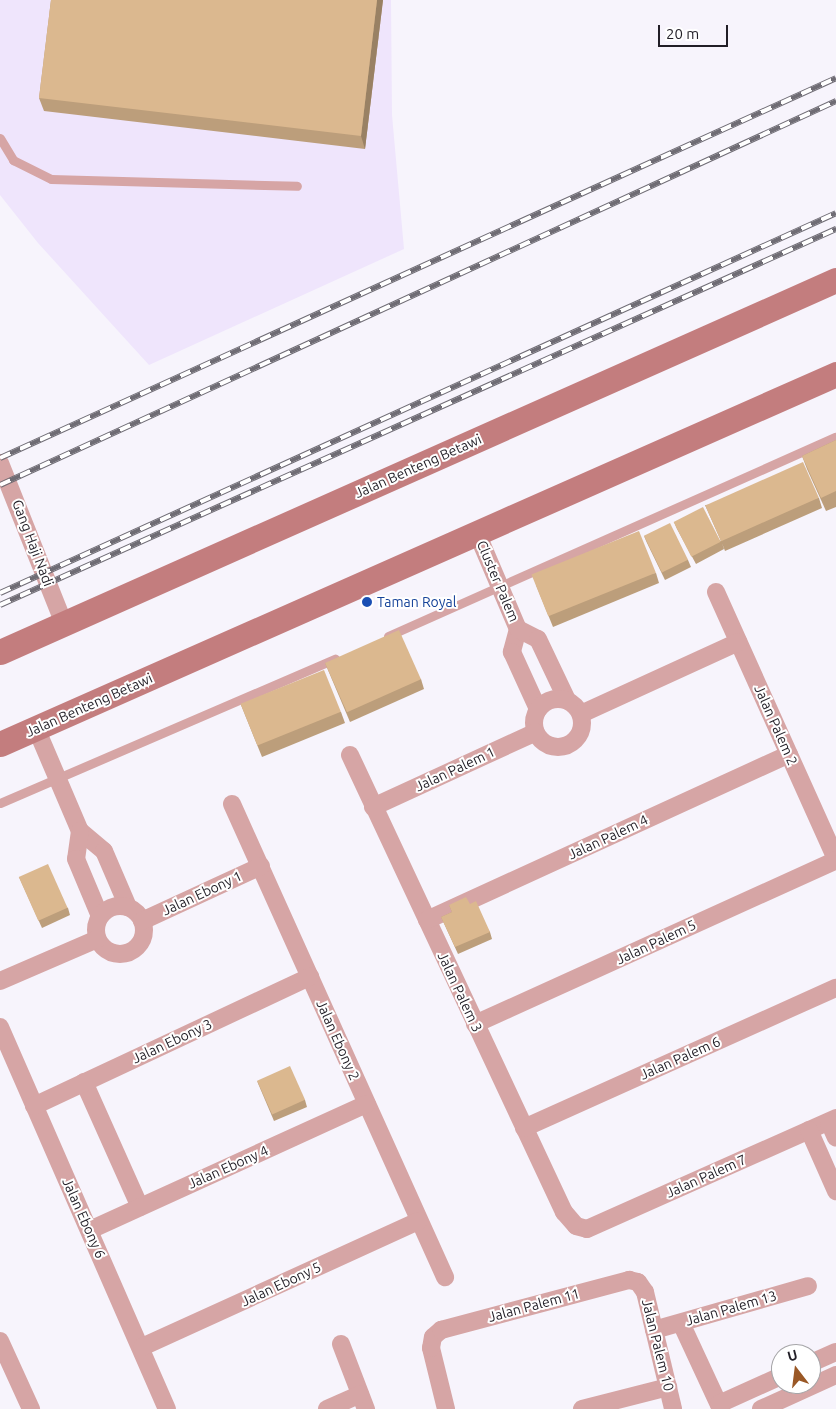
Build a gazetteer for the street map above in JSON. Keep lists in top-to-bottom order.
{
  "streets": {
    "main road": ["Jalan Benteng Betawi"],
    "street": [
      "Gang Haji Nadi",
      "Cluster Palem",
      "Jalan Palem 2",
      "Jalan Palem 1",
      "Jalan Palem 4",
      "Jalan Ebony 1",
      "Jalan Palem 5",
      "Jalan Palem 3",
      "Jalan Ebony 2",
      "Jalan Ebony 3",
      "Jalan Palem 6",
      "Jalan Ebony 4",
      "Jalan Palem 7",
      "Jalan Ebony 6",
      "Jalan Ebony 5",
      "Jalan Palem 11",
      "Jalan Palem 13",
      "Jalan Palem 10"
    ]
  },
  "crossings": [
    ["Jalan Benteng Betawi", "Gang Haji Nadi"],
    ["Jalan Benteng Betawi", "Cluster Palem"],
    ["Cluster Palem", "Jalan Palem 1"],
    ["Jalan Palem 2", "Jalan Palem 4"],
    ["Jalan Palem 2", "Jalan Palem 5"],
    ["Jalan Palem 1", "Jalan Palem 3"],
    ["Jalan Palem 4", "Jalan Palem 3"],
    ["Jalan Ebony 1", "Jalan Ebony 2"],
    ["Jalan Palem 5", "Jalan Palem 3"],
    ["Jalan Palem 3", "Jalan Palem 6"],
    ["Jalan Palem 3", "Jalan Palem 7"],
    ["Jalan Ebony 2", "Jalan Ebony 3"],
    ["Jalan Ebony 2", "Jalan Ebony 4"],
    ["Jalan Ebony 2", "Jalan Ebony 5"],
    ["Jalan Ebony 3", "Jalan Ebony 6"],
    ["Jalan Ebony 4", "Jalan Ebony 6"],
    ["Jalan Ebony 6", "Jalan Ebony 5"],
    ["Jalan Palem 11", "Jalan Palem 10"],
    ["Jalan Palem 13", "Jalan Palem 10"]
  ],
  "places": ["Taman Royal"],
  "scale_bar": "20 m",
  "north": "top"
}
